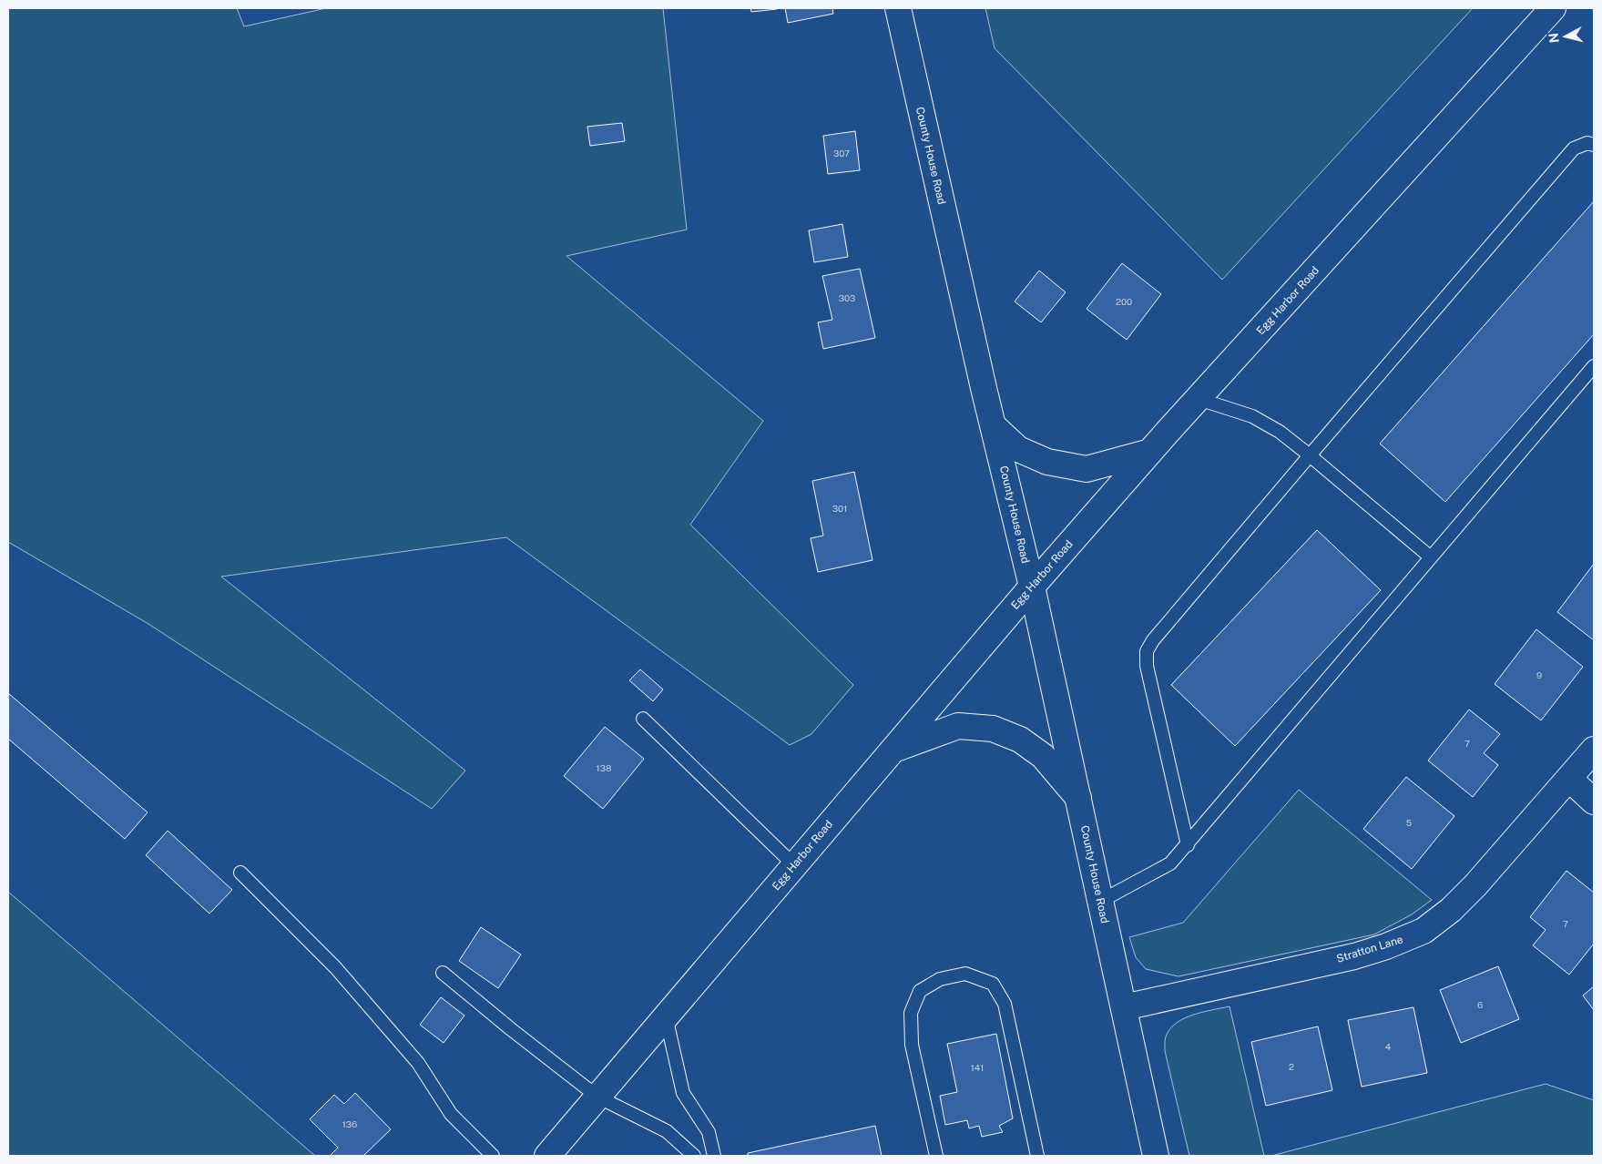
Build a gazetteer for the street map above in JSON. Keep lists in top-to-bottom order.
{
  "streets": {
    "main road": ["County House Road", "Egg Harbor Road", "Stratton Lane"]
  },
  "crossings": [
    ["County House Road", "Egg Harbor Road"],
    ["County House Road", "Stratton Lane"]
  ],
  "house_numbers": [
    "307",
    "303",
    "200",
    "301",
    "9",
    "7",
    "138",
    "5",
    "7",
    "6",
    "4",
    "2",
    "141",
    "136"
  ],
  "north": "left"
}
